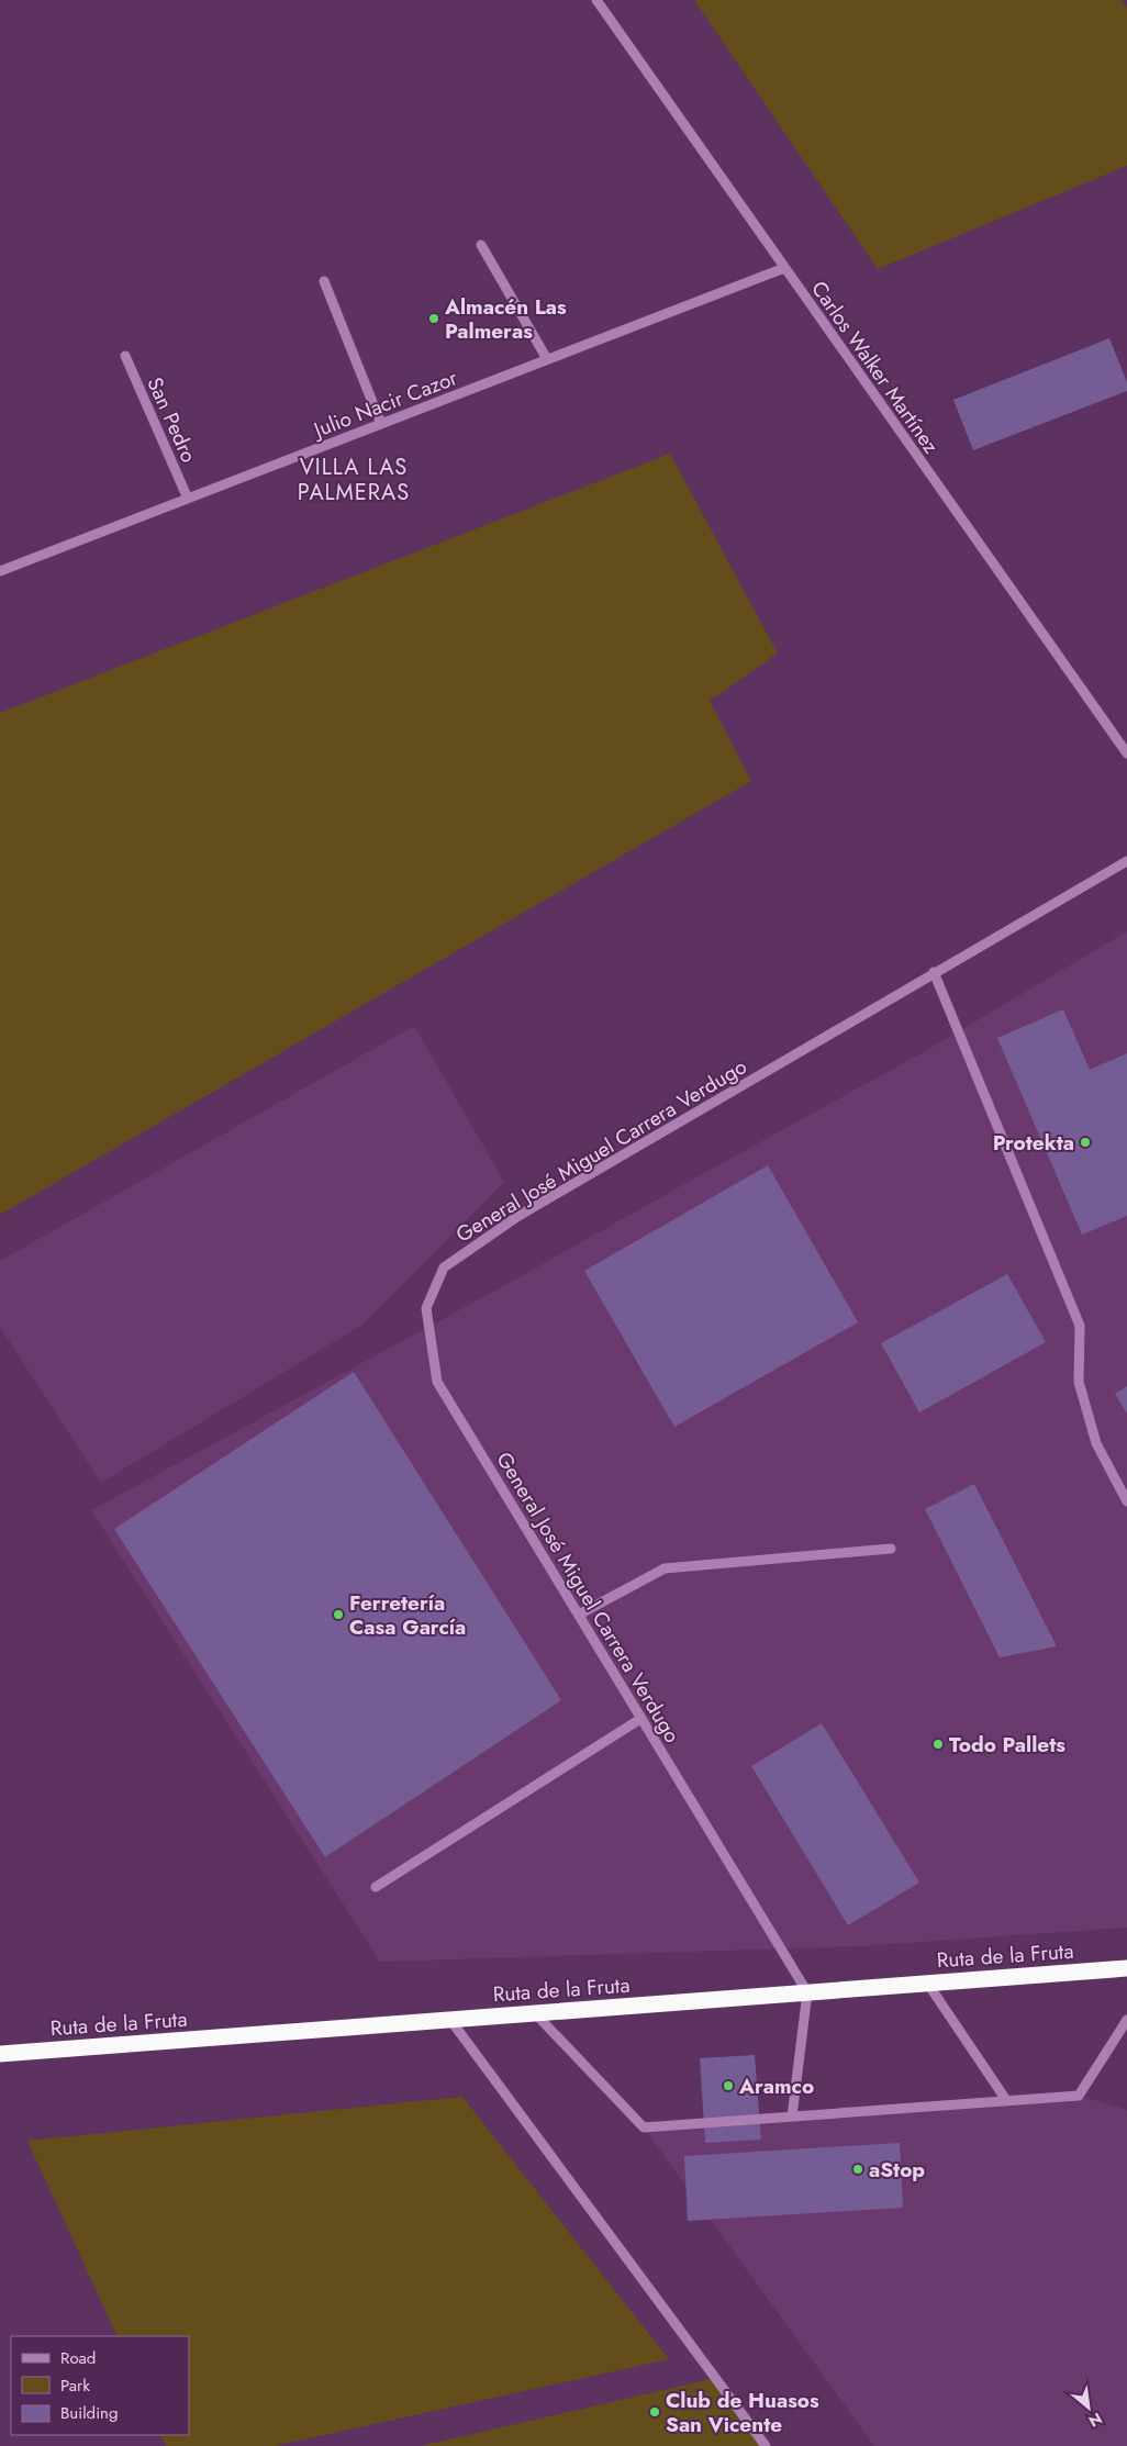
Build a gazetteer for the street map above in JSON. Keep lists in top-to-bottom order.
{
  "streets": {
    "highway": ["Ruta de la Fruta"],
    "street": [
      "Carlos Walker Martínez",
      "Julio Nacir Cazor",
      "San Pedro",
      "General José Miguel Carrera Verdugo"
    ]
  },
  "crossings": [
    ["Carlos Walker Martínez", "Julio Nacir Cazor"],
    ["Julio Nacir Cazor", "San Pedro"],
    ["General José Miguel Carrera Verdugo", "Ruta de la Fruta"]
  ],
  "districts": ["VILLA LAS PALMERAS"],
  "places": [
    "Almacén Las Palmeras",
    "Protekta",
    "Ferretería Casa García",
    "Todo Pallets",
    "Aramco",
    "aStop",
    "Club de Huasos San Vicente"
  ],
  "legend": ["Road", "Park", "Building"],
  "north": "bottom right"
}
